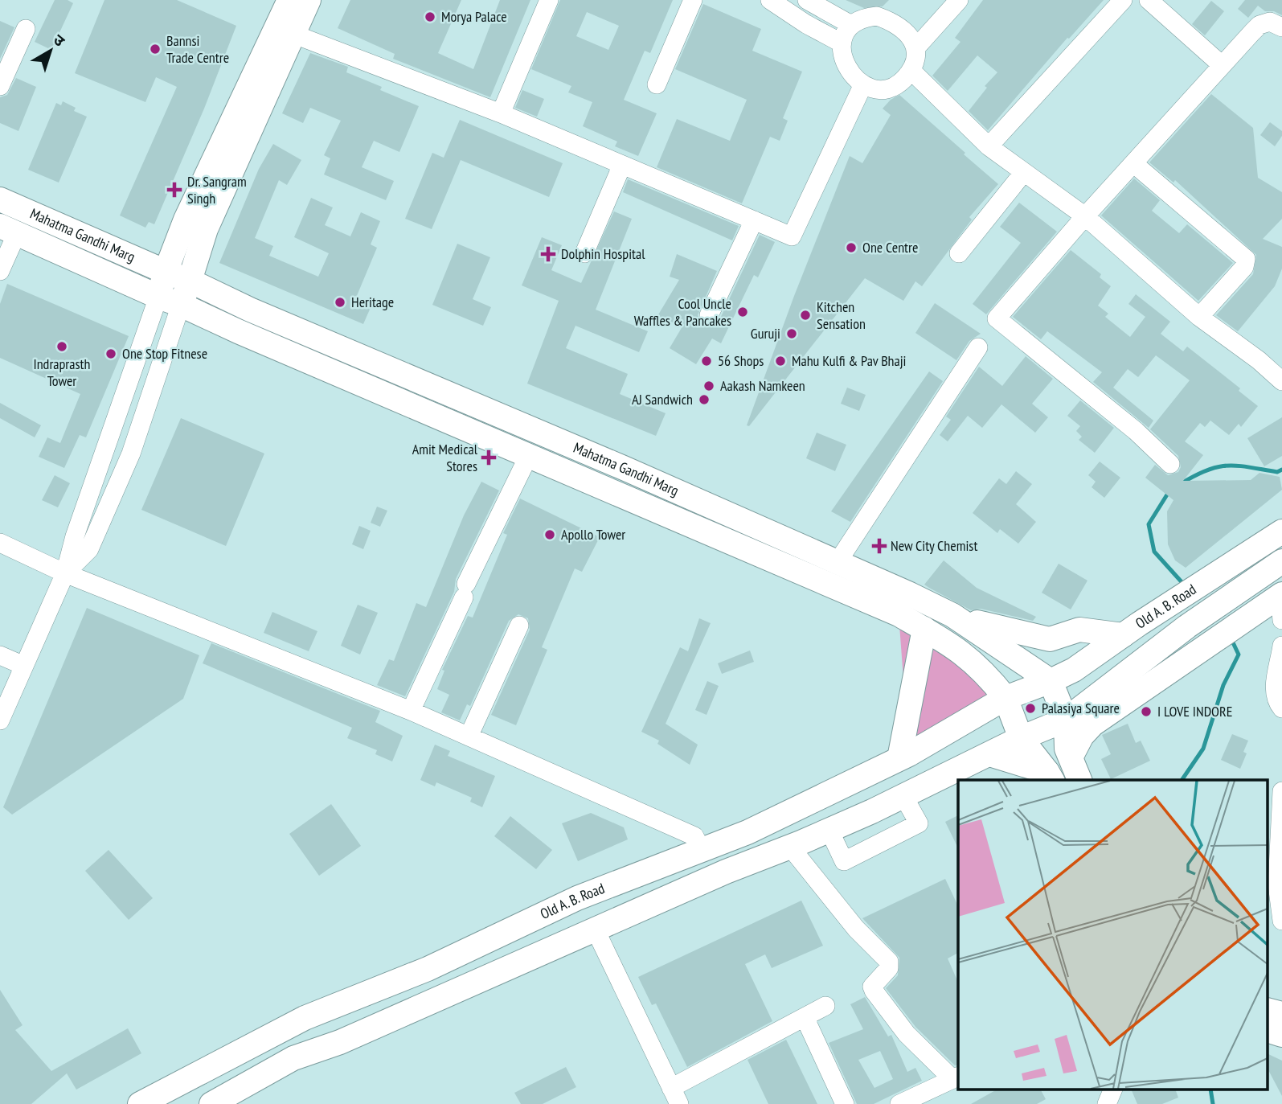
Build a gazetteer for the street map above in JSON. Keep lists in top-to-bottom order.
{
  "streets": {
    "main road": ["Mahatma Gandhi Marg", "Old A. B. Road"]
  },
  "crossings": [
    ["Mahatma Gandhi Marg", "Old A. B. Road"]
  ],
  "places": {
    "other": [
      "Morya Palace",
      "Bannsi Trade Centre",
      "One Centre",
      "Heritage",
      "Cool Uncle Waffles & Pancakes",
      "Kitchen Sensation",
      "Guruji",
      "Indraprasth Tower",
      "One Stop Fitnese",
      "56 Shops",
      "Mahu Kulfi & Pav Bhaji",
      "Aakash Namkeen",
      "AJ Sandwich",
      "Apollo Tower",
      "Palasiya Square",
      "I LOVE INDORE"
    ],
    "health": [
      "Dr. Sangram Singh",
      "Dolphin Hospital",
      "Amit Medical Stores",
      "New City Chemist"
    ]
  },
  "north": "top right"
}
